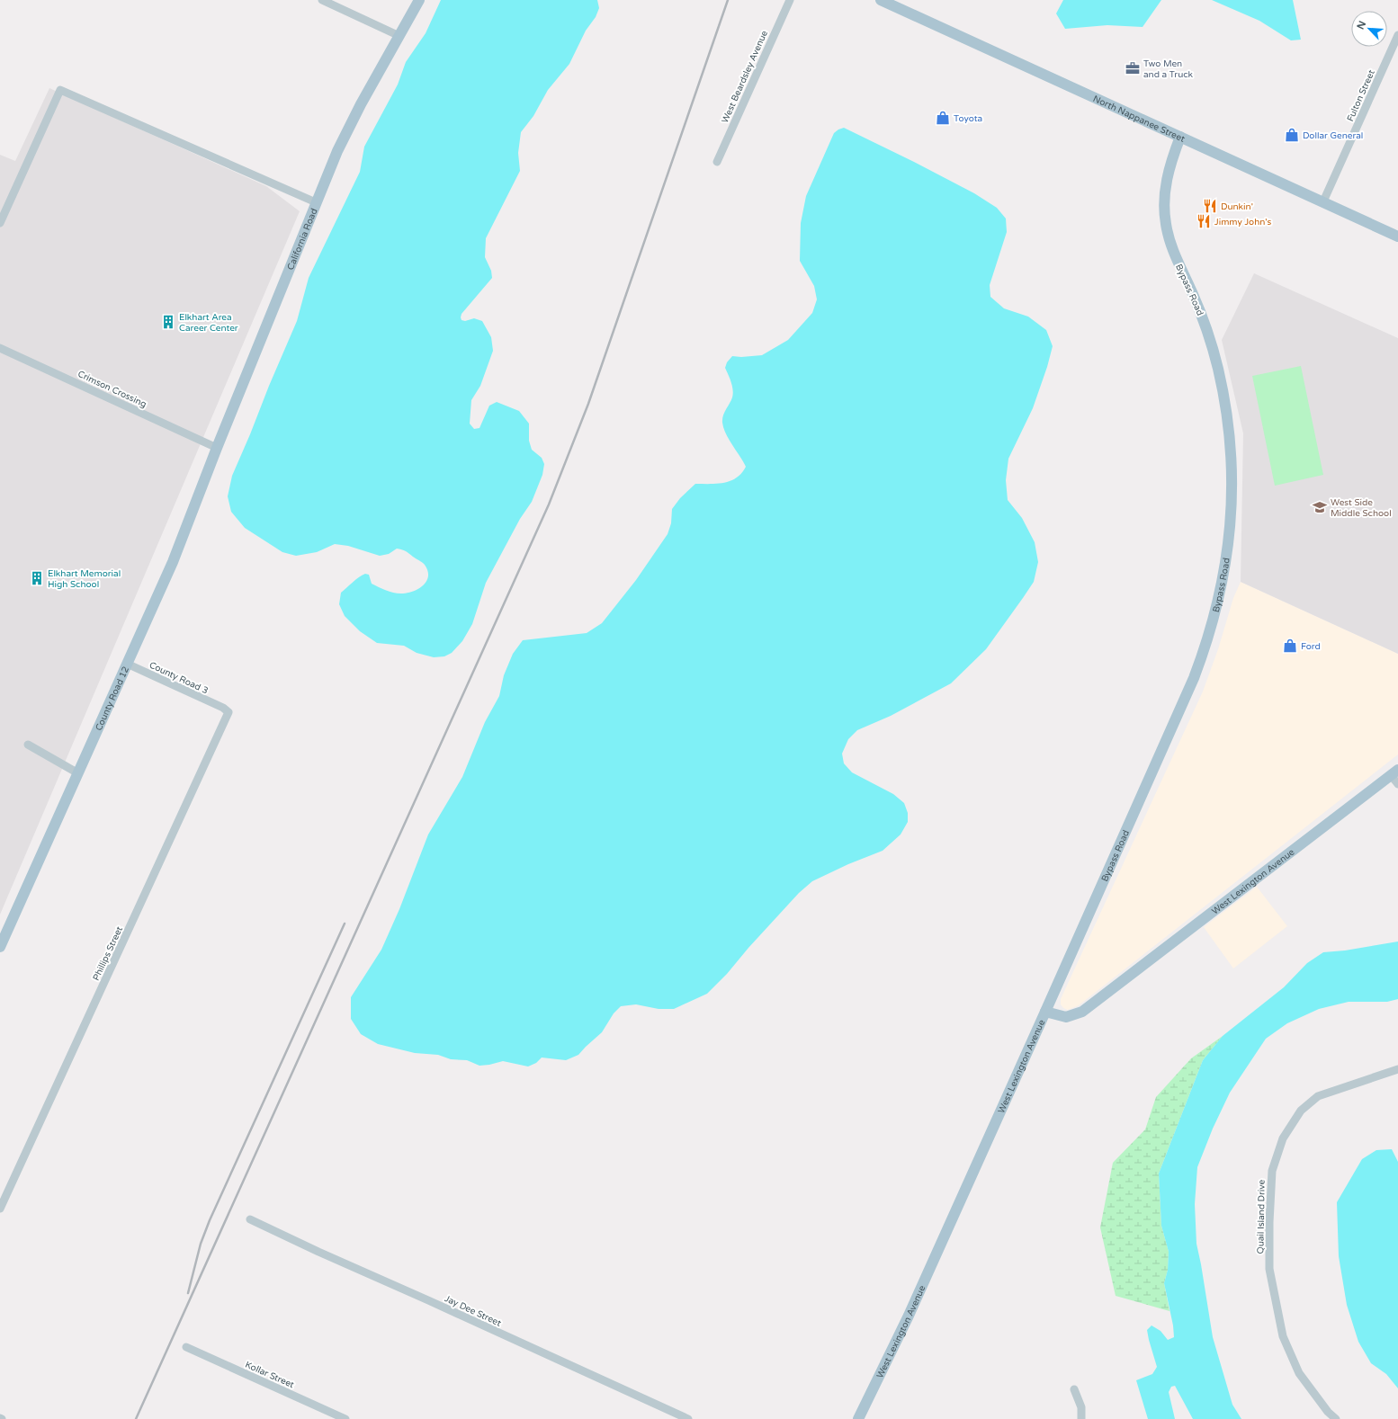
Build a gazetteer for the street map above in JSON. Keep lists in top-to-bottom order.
{
  "streets": {
    "main road": [
      "North Nappanee Street",
      "California Road",
      "Bypass Road",
      "County Road 12",
      "West Lexington Avenue"
    ],
    "street": [
      "West Beardsley Avenue",
      "Fulton Street",
      "Crimson Crossing",
      "County Road 3",
      "Phillips Street",
      "Quail Island Drive",
      "Jay Dee Street",
      "Kollar Street"
    ]
  },
  "crossings": [
    ["Fulton Street", "North Nappanee Street"],
    ["North Nappanee Street", "Bypass Road"],
    ["California Road", "Crimson Crossing"],
    ["California Road", "County Road 12"],
    ["Bypass Road", "West Lexington Avenue"],
    ["Crimson Crossing", "County Road 12"],
    ["County Road 3", "County Road 12"],
    ["County Road 3", "Phillips Street"]
  ],
  "places": {
    "office": ["Two Men and a Truck"],
    "shop": ["Toyota", "Dollar General", "Ford"],
    "restaurant": ["Dunkin'", "Jimmy John's"],
    "building": ["Elkhart Area Career Center", "Elkhart Memorial High School"],
    "school or university": ["West Side Middle School"]
  },
  "north": "top left"
}
